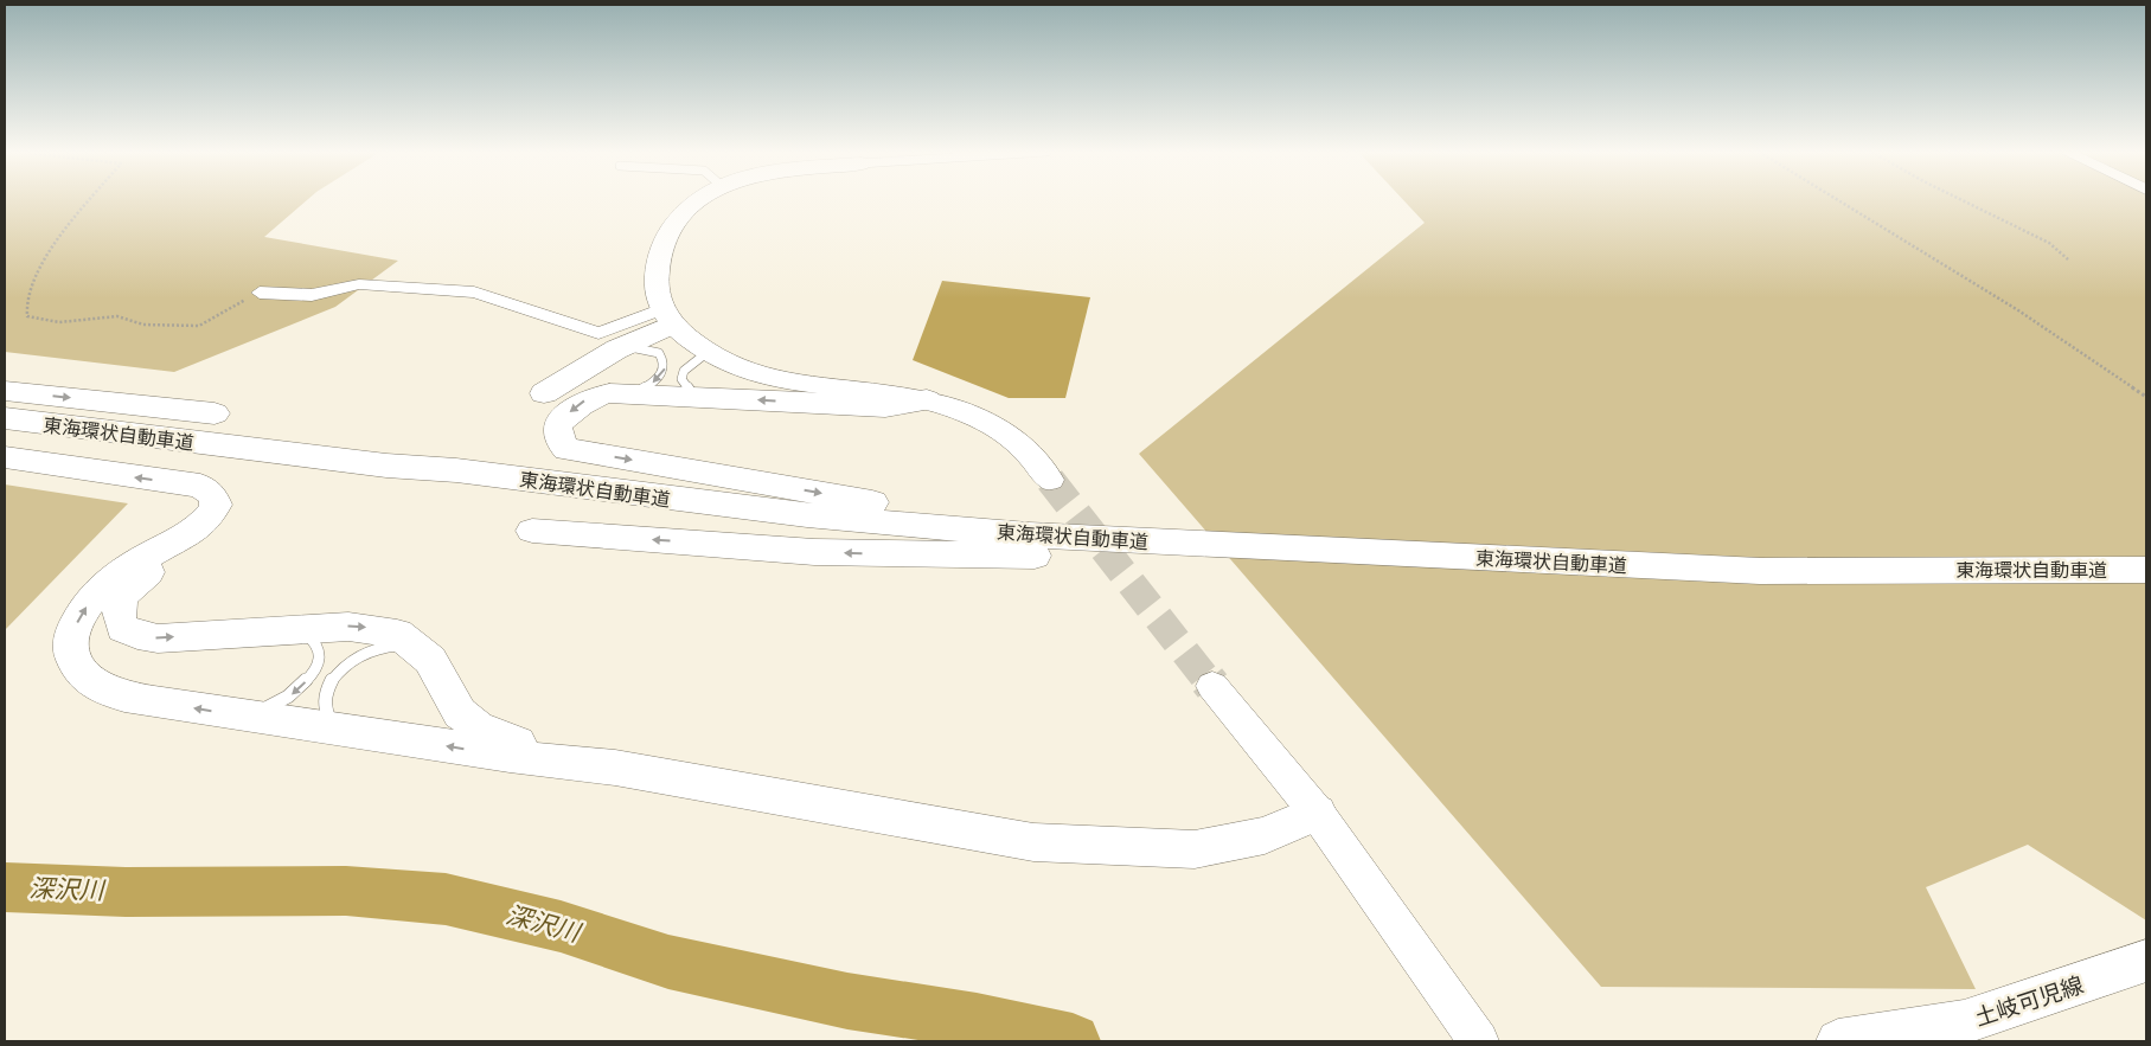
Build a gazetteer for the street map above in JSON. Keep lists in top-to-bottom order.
{
  "streets": {
    "main road": ["東海環状自動車道", "土岐可児線"]
  },
  "water": ["深沢川"]
}
